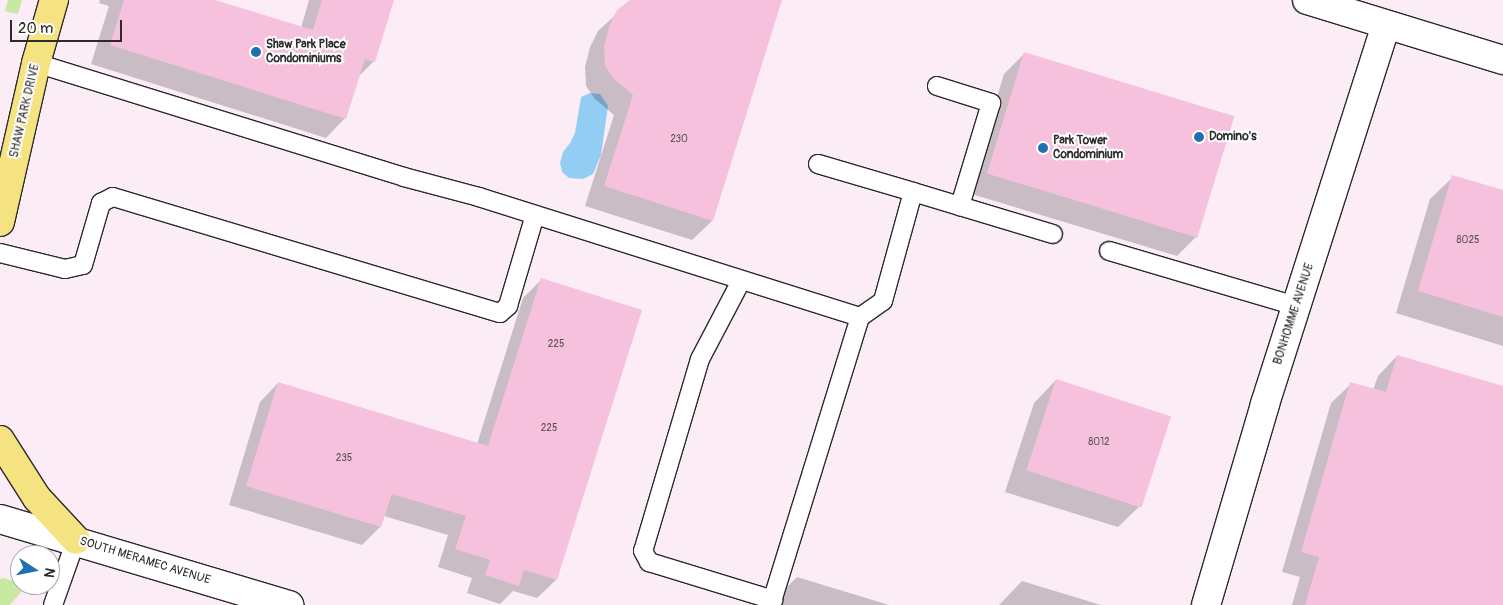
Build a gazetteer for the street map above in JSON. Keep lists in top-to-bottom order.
{
  "streets": {
    "main road": ["SHAW PARK DRIVE"],
    "street": ["BONHOMME AVENUE", "SOUTH MERAMEC AVENUE"]
  },
  "places": ["Shaw Park Place Condominiums", "Domino's", "Park Tower Condominium"],
  "house_numbers": [
    "230",
    "8025",
    "225",
    "225",
    "8012",
    "235"
  ],
  "scale_bar": "20 m",
  "north": "right"
}
